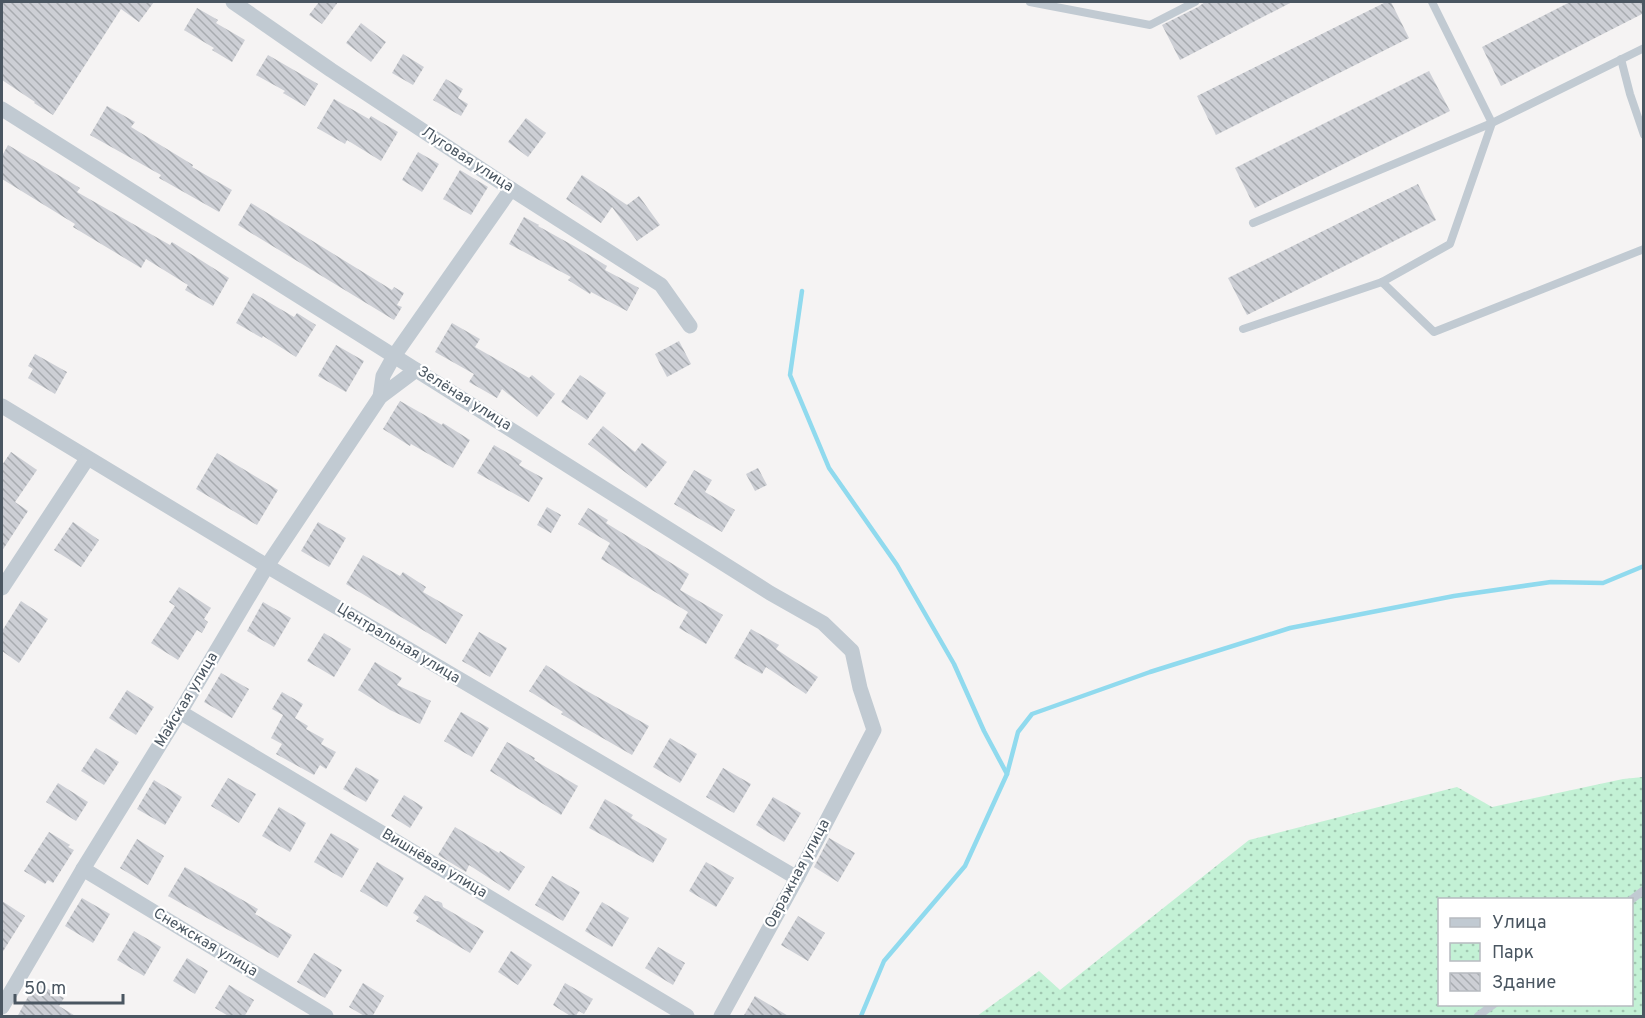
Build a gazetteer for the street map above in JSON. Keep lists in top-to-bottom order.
{
  "streets": {
    "street": [
      "Луговая улица",
      "Зелёная улица",
      "Центральная улица",
      "Майская улица",
      "Вишнёвая улица",
      "Овражная улица",
      "Снежская улица"
    ]
  },
  "crossings": [
    ["Зелёная улица", "Овражная улица"],
    ["Центральная улица", "Майская улица"],
    ["Центральная улица", "Овражная улица"],
    ["Майская улица", "Вишнёвая улица"],
    ["Майская улица", "Снежская улица"]
  ],
  "legend": ["Улица", "Парк", "Здание"],
  "scale_bar": "50 m"
}
